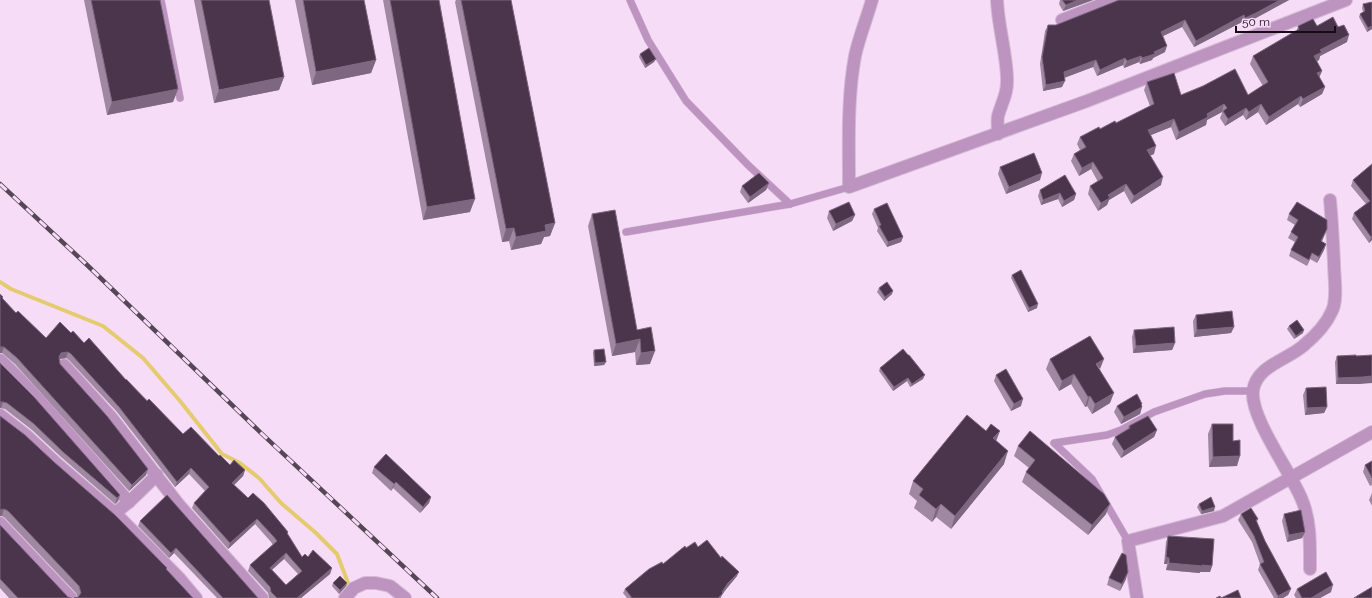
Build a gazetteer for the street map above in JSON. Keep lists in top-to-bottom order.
{
  "scale_bar": "50 m"
}
